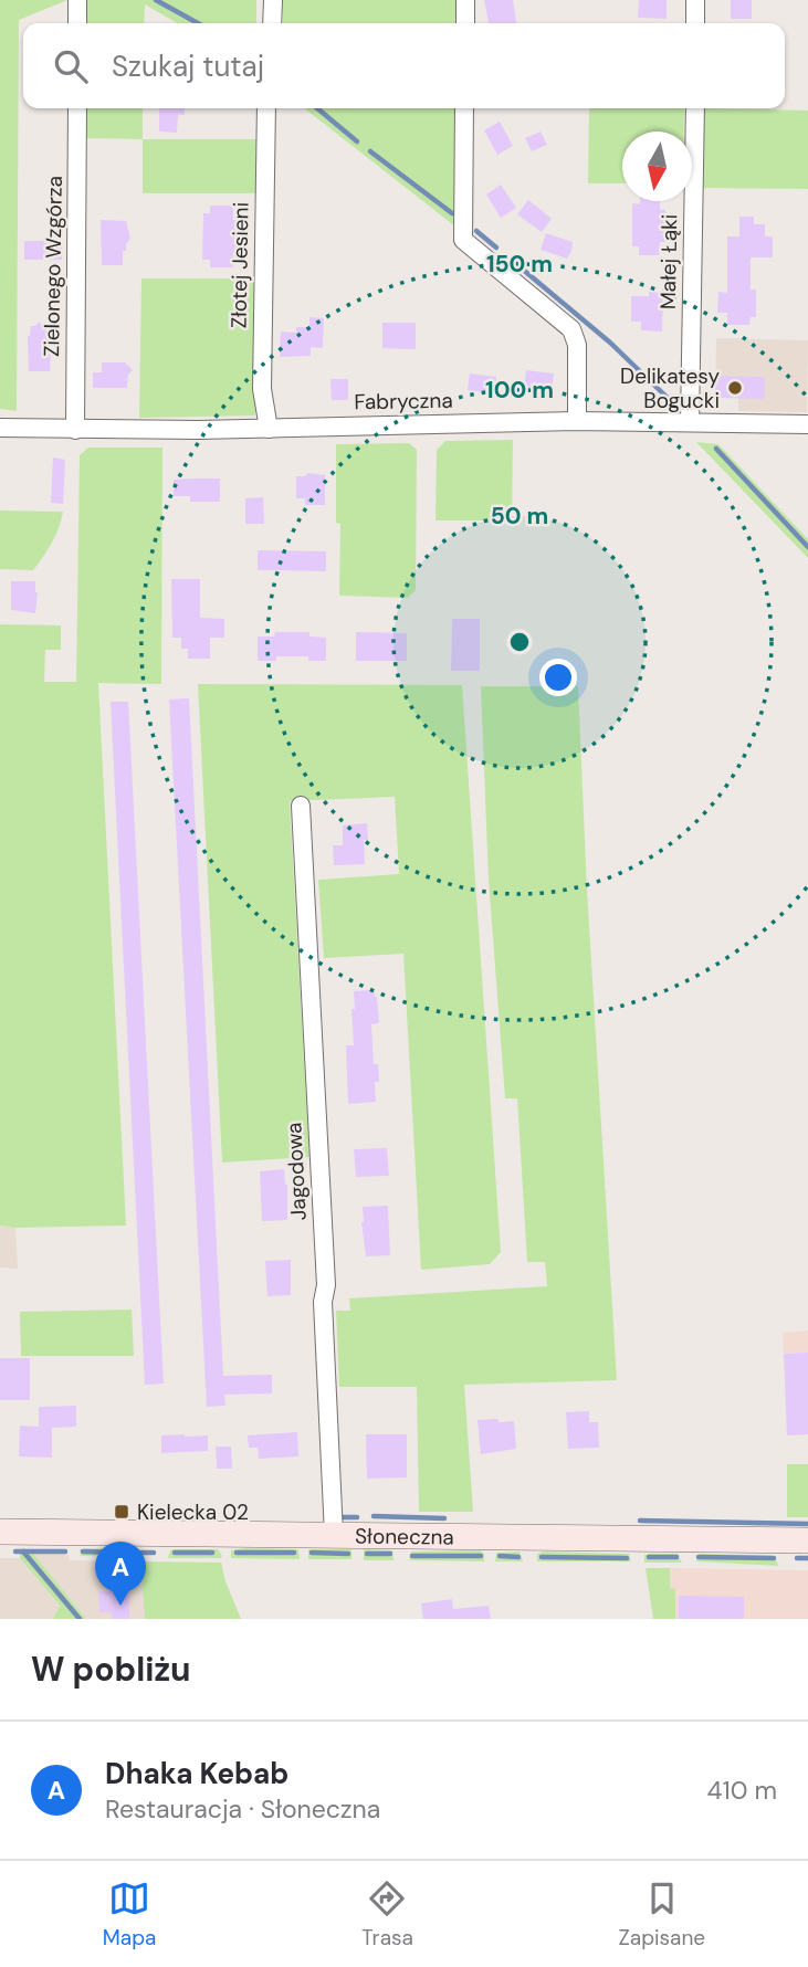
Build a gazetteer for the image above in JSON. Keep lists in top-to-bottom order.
{
  "streets": {
    "main road": ["Słoneczna"],
    "street": [
      "Małej Łąki",
      "Złotej Jesieni",
      "Zielonego Wzgórza",
      "Fabryczna",
      "Jagodowa"
    ]
  },
  "crossings": [
    ["Małej Łąki", "Fabryczna"],
    ["Złotej Jesieni", "Fabryczna"],
    ["Zielonego Wzgórza", "Fabryczna"],
    ["Jagodowa", "Słoneczna"]
  ],
  "places": {
    "other": ["Delikatesy Bogucki"],
    "transit": ["Kielecka 02"]
  },
  "north": "bottom",
  "page": {
    "search": "Szukaj tutaj",
    "pins": "A",
    "heading": "W pobliżu",
    "list": [
      {
        "mark": "A",
        "name": "Dhaka Kebab",
        "note": "Restauracja · Słoneczna",
        "value": "410 m"
      }
    ],
    "nav": ["Mapa", "Trasa", "Zapisane"]
  },
  "rings": ["150 m", "100 m", "50 m"]
}
